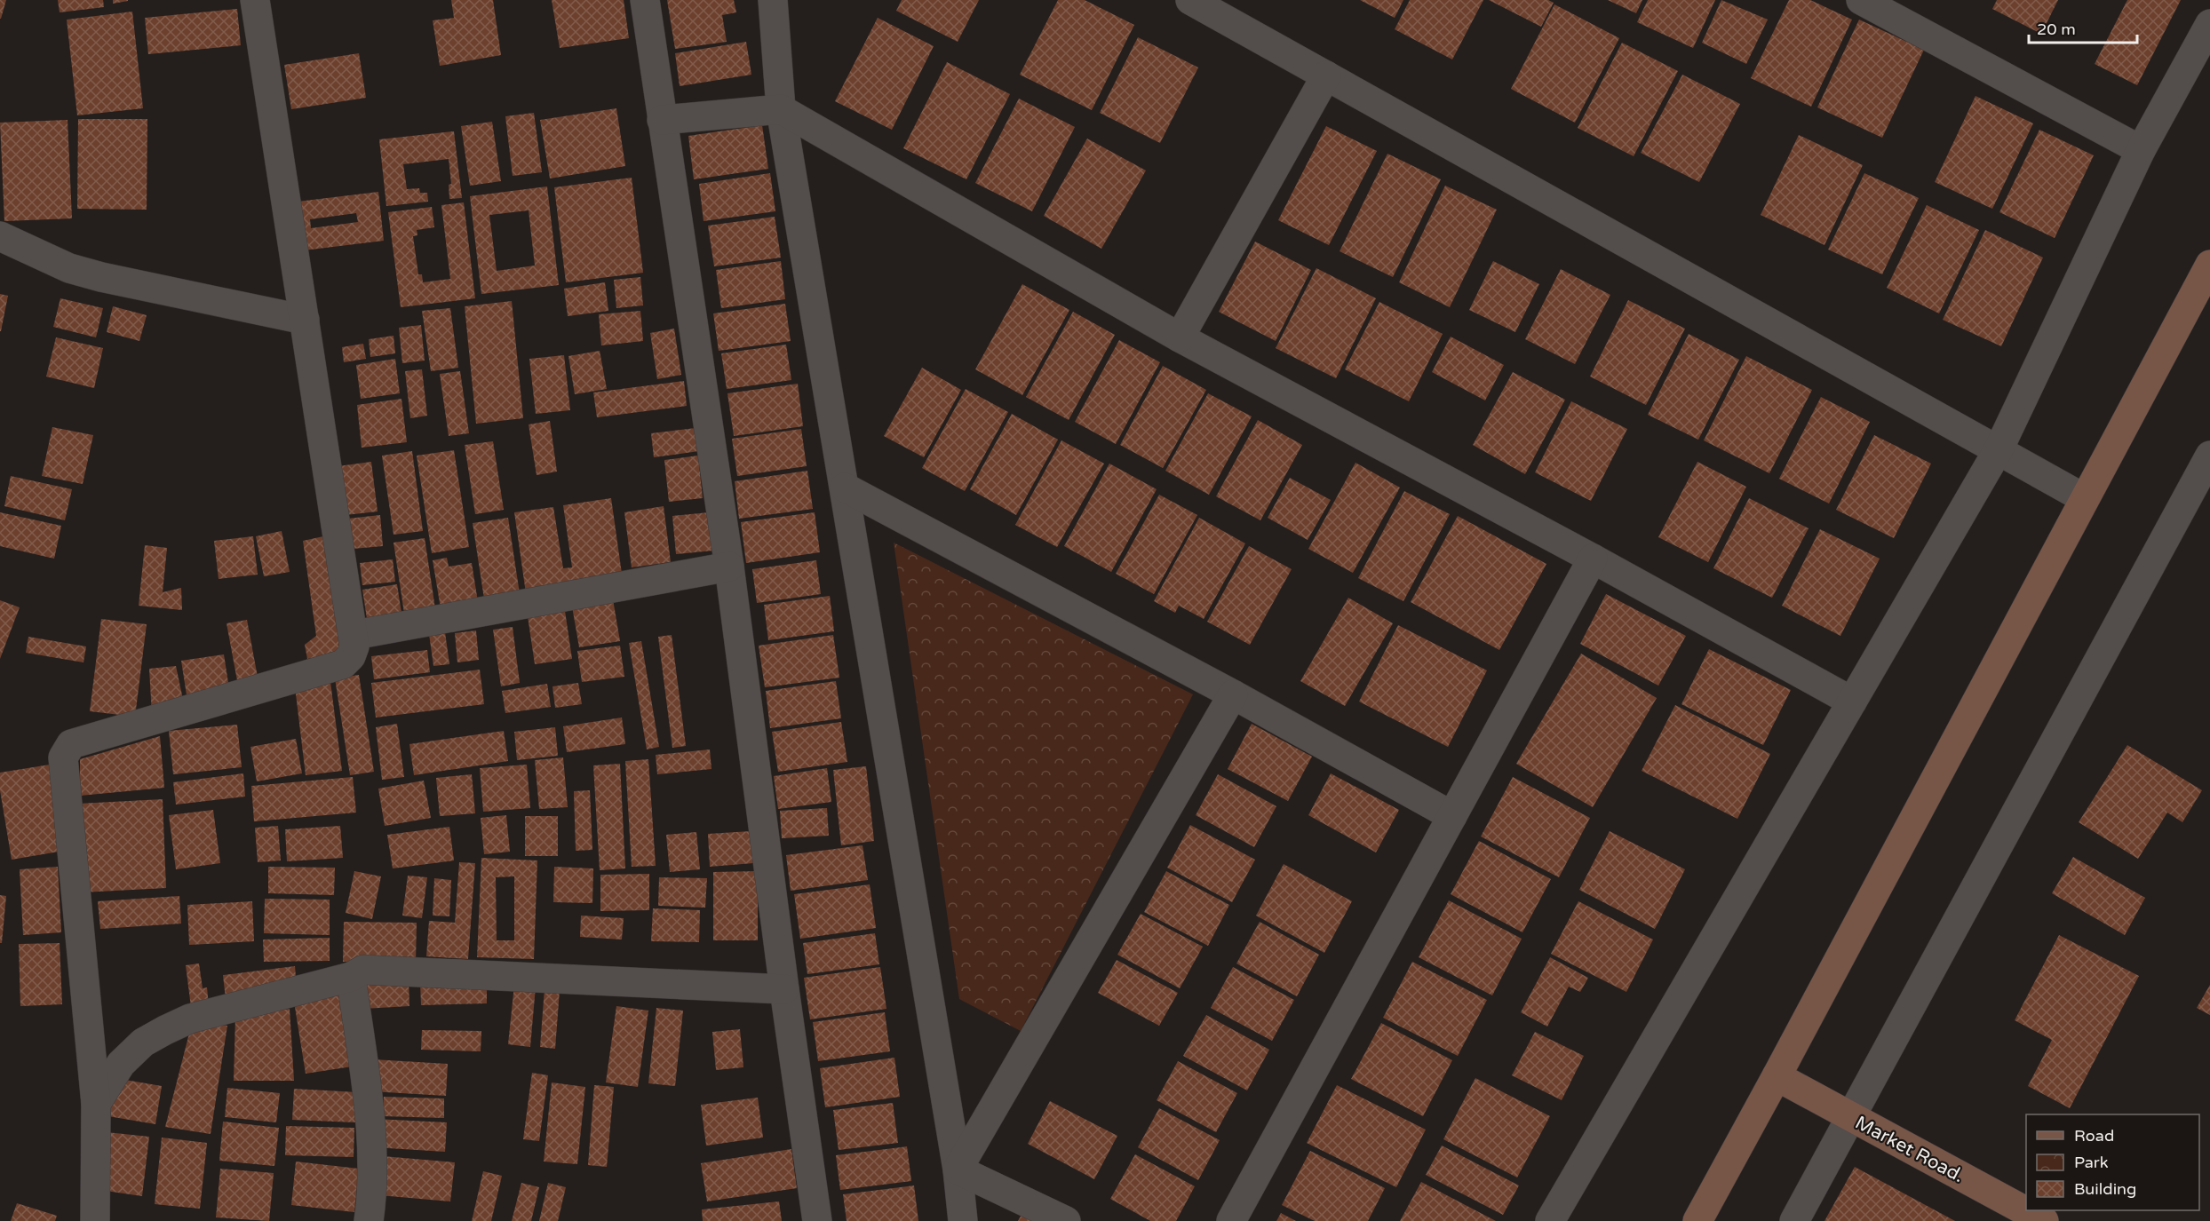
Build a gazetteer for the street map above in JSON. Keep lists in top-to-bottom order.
{
  "streets": {
    "street": ["Market Road."]
  },
  "legend": ["Road", "Park", "Building"],
  "scale_bar": "20 m"
}
